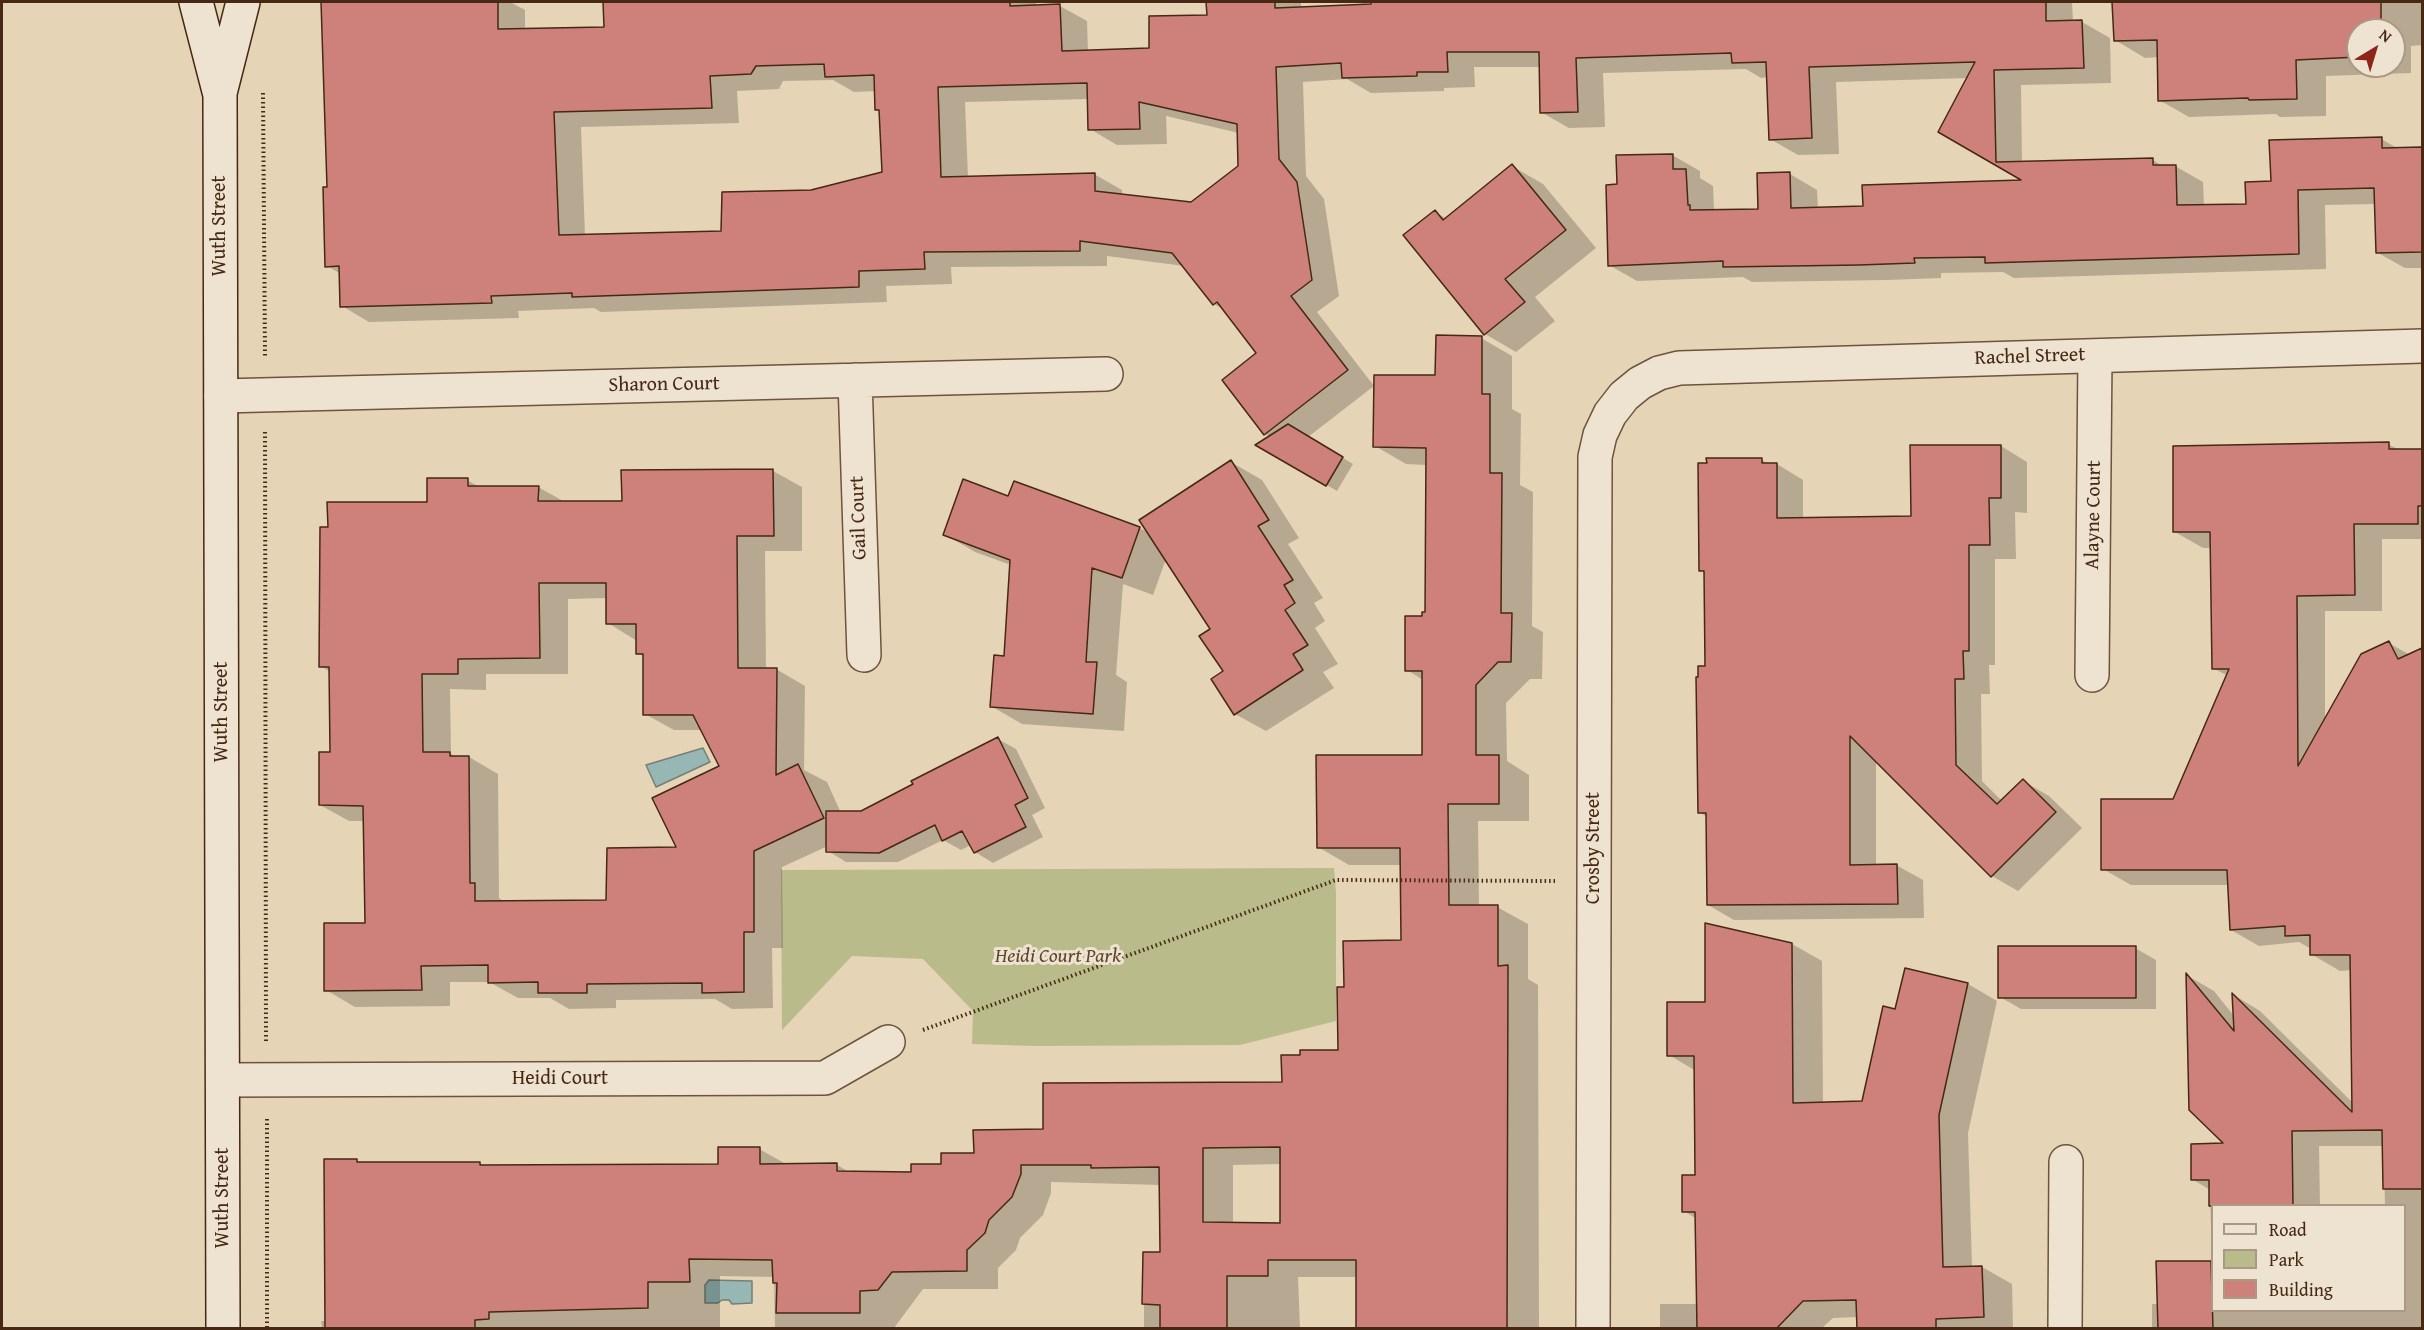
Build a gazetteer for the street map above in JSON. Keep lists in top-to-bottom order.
{
  "streets": {
    "street": [
      "Wuth Street",
      "Rachel Street",
      "Sharon Court",
      "Alayne Court",
      "Gail Court",
      "Crosby Street",
      "Heidi Court"
    ]
  },
  "crossings": [
    ["Wuth Street", "Sharon Court"],
    ["Wuth Street", "Heidi Court"],
    ["Rachel Street", "Alayne Court"],
    ["Rachel Street", "Crosby Street"],
    ["Sharon Court", "Gail Court"]
  ],
  "parks": ["Heidi Court Park"],
  "legend": ["Road", "Park", "Building"],
  "north": "top right"
}
